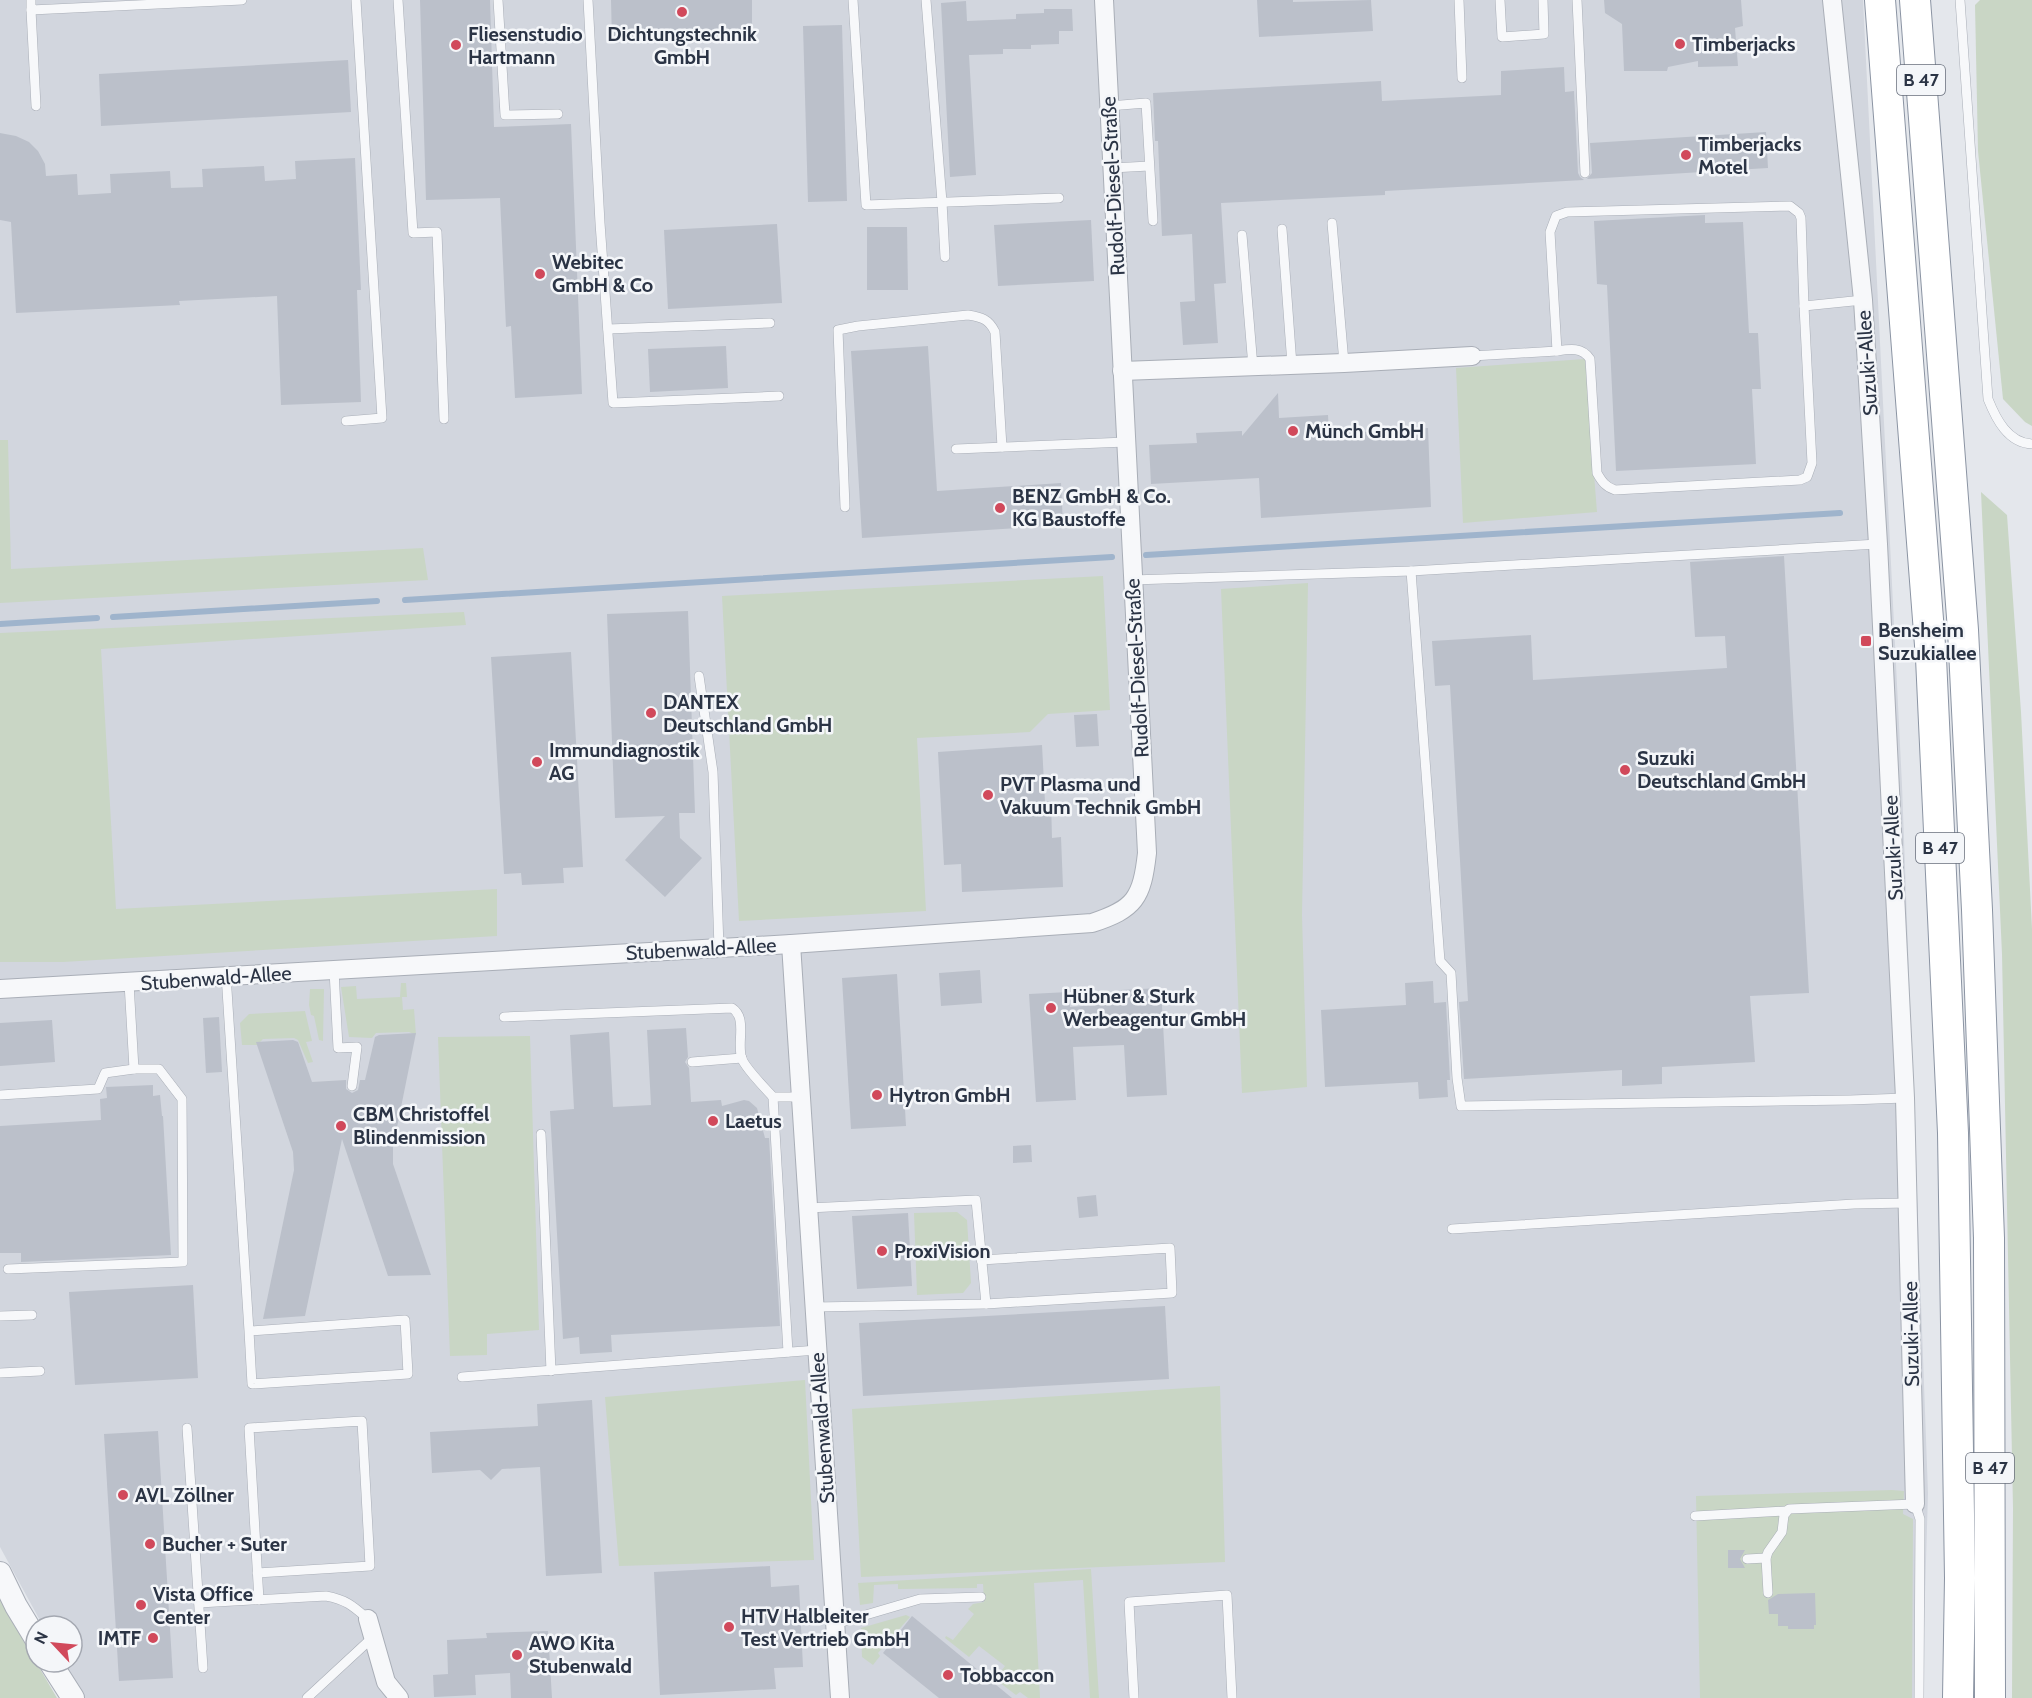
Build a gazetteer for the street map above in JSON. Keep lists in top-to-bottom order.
{
  "streets": {
    "highway": ["B 47"],
    "street": ["Rudolf-Diesel-Straße", "Suzuki-Allee", "Stubenwald-Allee"]
  },
  "crossings": [
    ["Rudolf-Diesel-Straße", "Stubenwald-Allee"]
  ],
  "places": {
    "other": [
      "Dichtungstechnik GmbH",
      "Timberjacks",
      "Fliesenstudio Hartmann",
      "Timberjacks Motel",
      "Webitec GmbH & Co",
      "Münch GmbH",
      "BENZ GmbH & Co. KG Baustoffe",
      "DANTEX Deutschland GmbH",
      "Immundiagnostik AG",
      "Suzuki Deutschland GmbH",
      "PVT Plasma und Vakuum Technik GmbH",
      "Hübner & Sturk Werbeagentur GmbH",
      "Hytron GmbH",
      "Laetus",
      "CBM Christoffel Blindenmission",
      "ProxiVision",
      "AVL Zöllner",
      "Bucher + Suter",
      "Vista Office Center",
      "HTV Halbleiter Test Vertrieb GmbH",
      "IMTF",
      "AWO Kita Stubenwald",
      "Tobbaccon"
    ],
    "transit": ["Bensheim Suzukiallee"]
  },
  "north": "top left"
}
